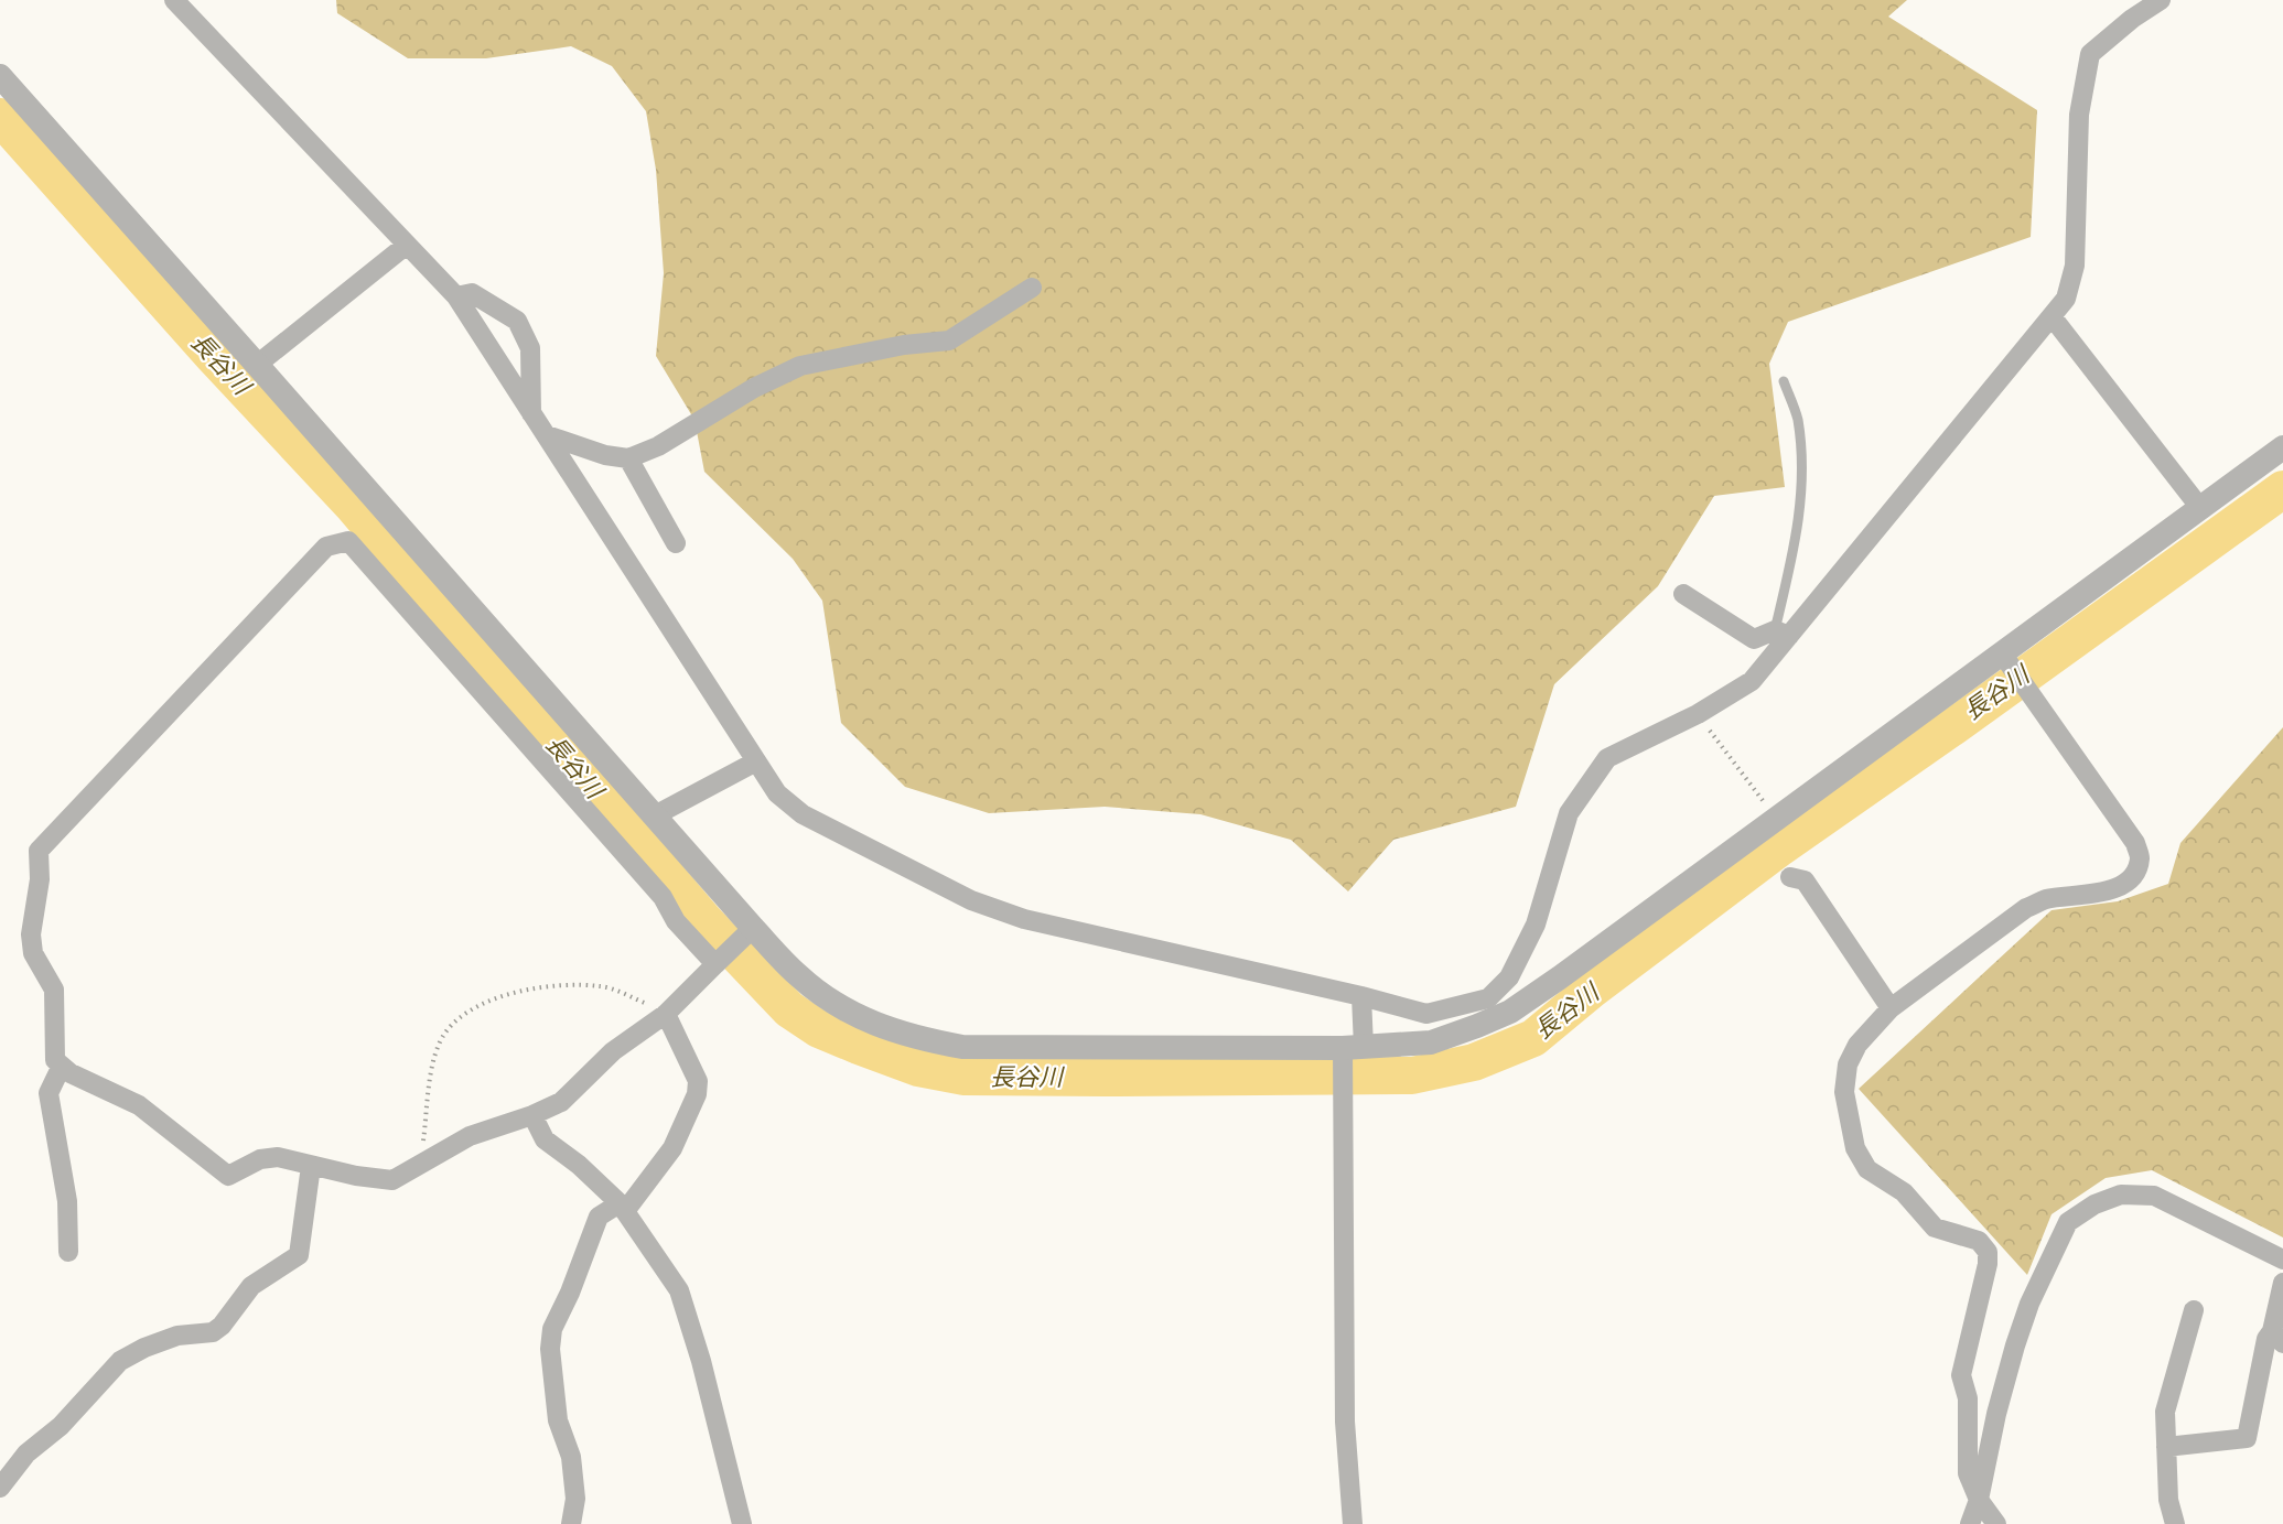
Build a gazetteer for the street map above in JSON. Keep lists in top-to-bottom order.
{
  "water": ["長谷川"]
}
